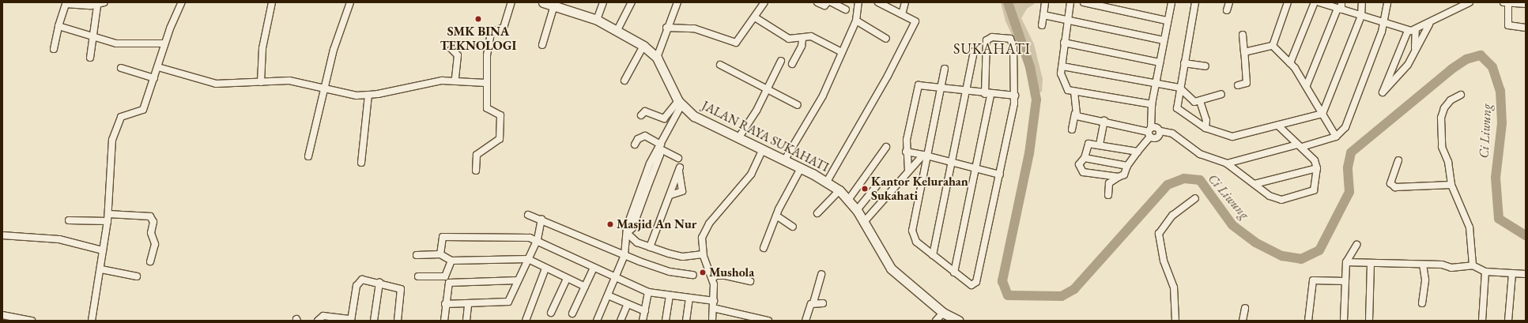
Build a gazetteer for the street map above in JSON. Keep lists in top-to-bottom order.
{
  "streets": {
    "main road": ["JALAN RAYA SUKAHATI"]
  },
  "districts": ["SUKAHATI"],
  "water": ["Ci Liwung"],
  "places": [
    "SMK BINA TEKNOLOGI",
    "Kantor Kelurahan Sukahati",
    "Masjid An Nur",
    "Mushola"
  ]
}
